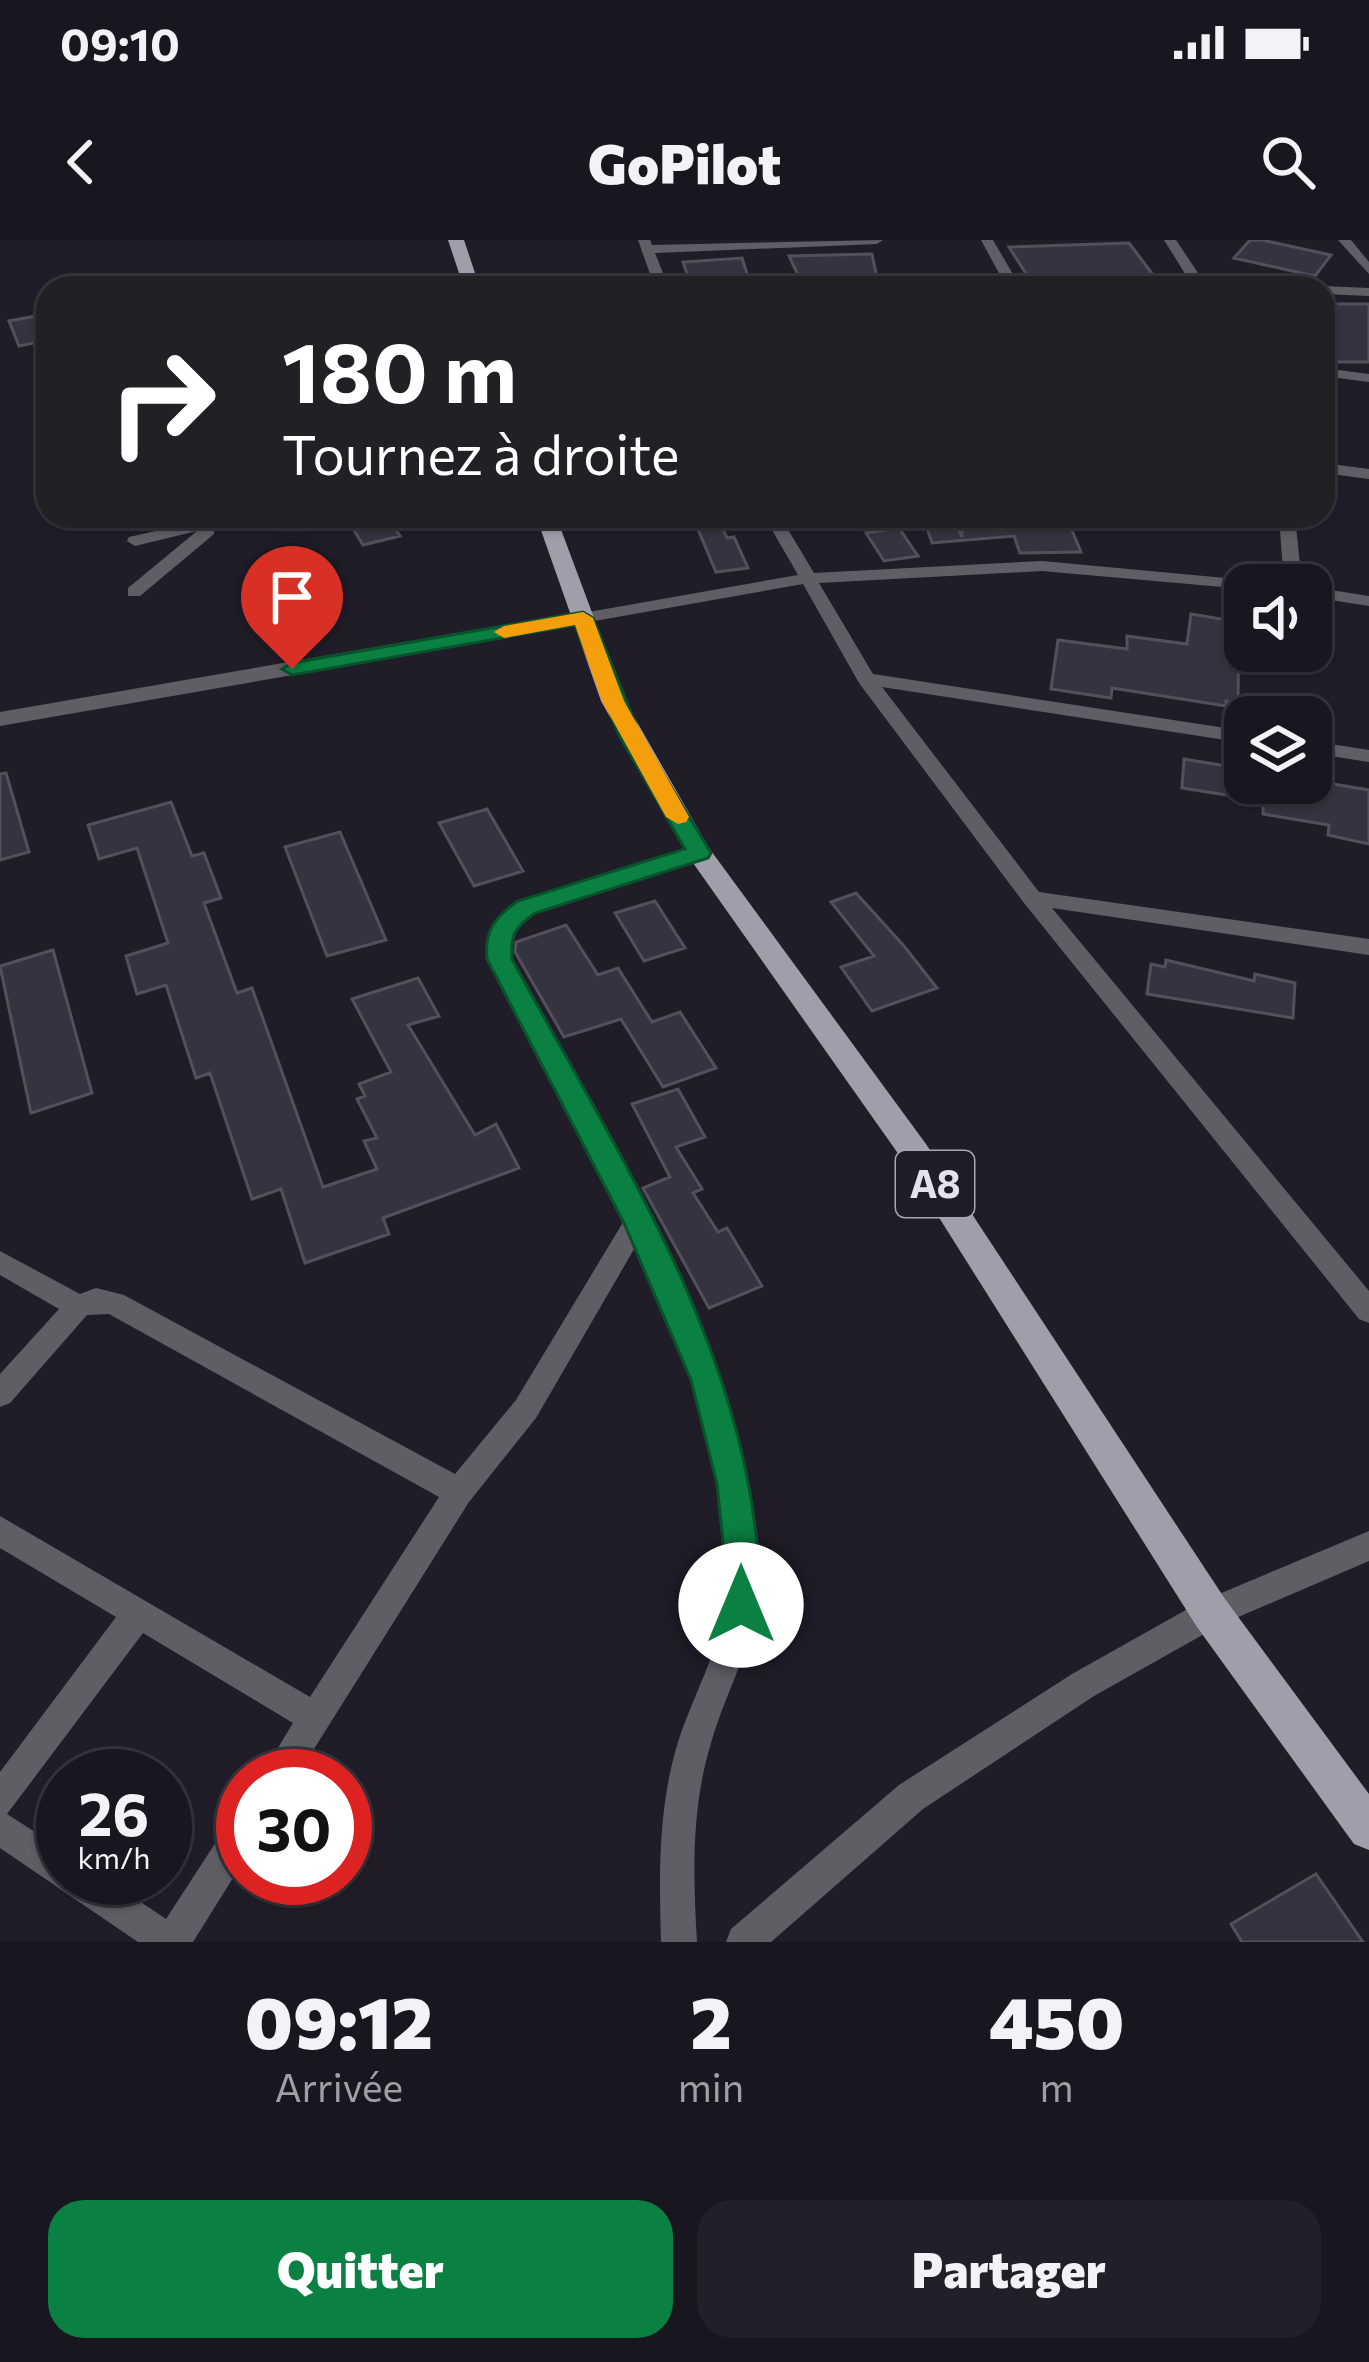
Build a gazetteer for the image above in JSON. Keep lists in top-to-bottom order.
{
  "streets": {
    "main road": ["A8"]
  },
  "page": {
    "status": "09:10",
    "header": "GoPilot",
    "turn": ["180 m", "Tournez à droite"],
    "speed": "26 km/h",
    "limit": "30",
    "eta": [
      "09:12",
      "Arrivée",
      "2",
      "min",
      "450",
      "m"
    ],
    "buttons": ["Quitter", "Partager"]
  }
}
